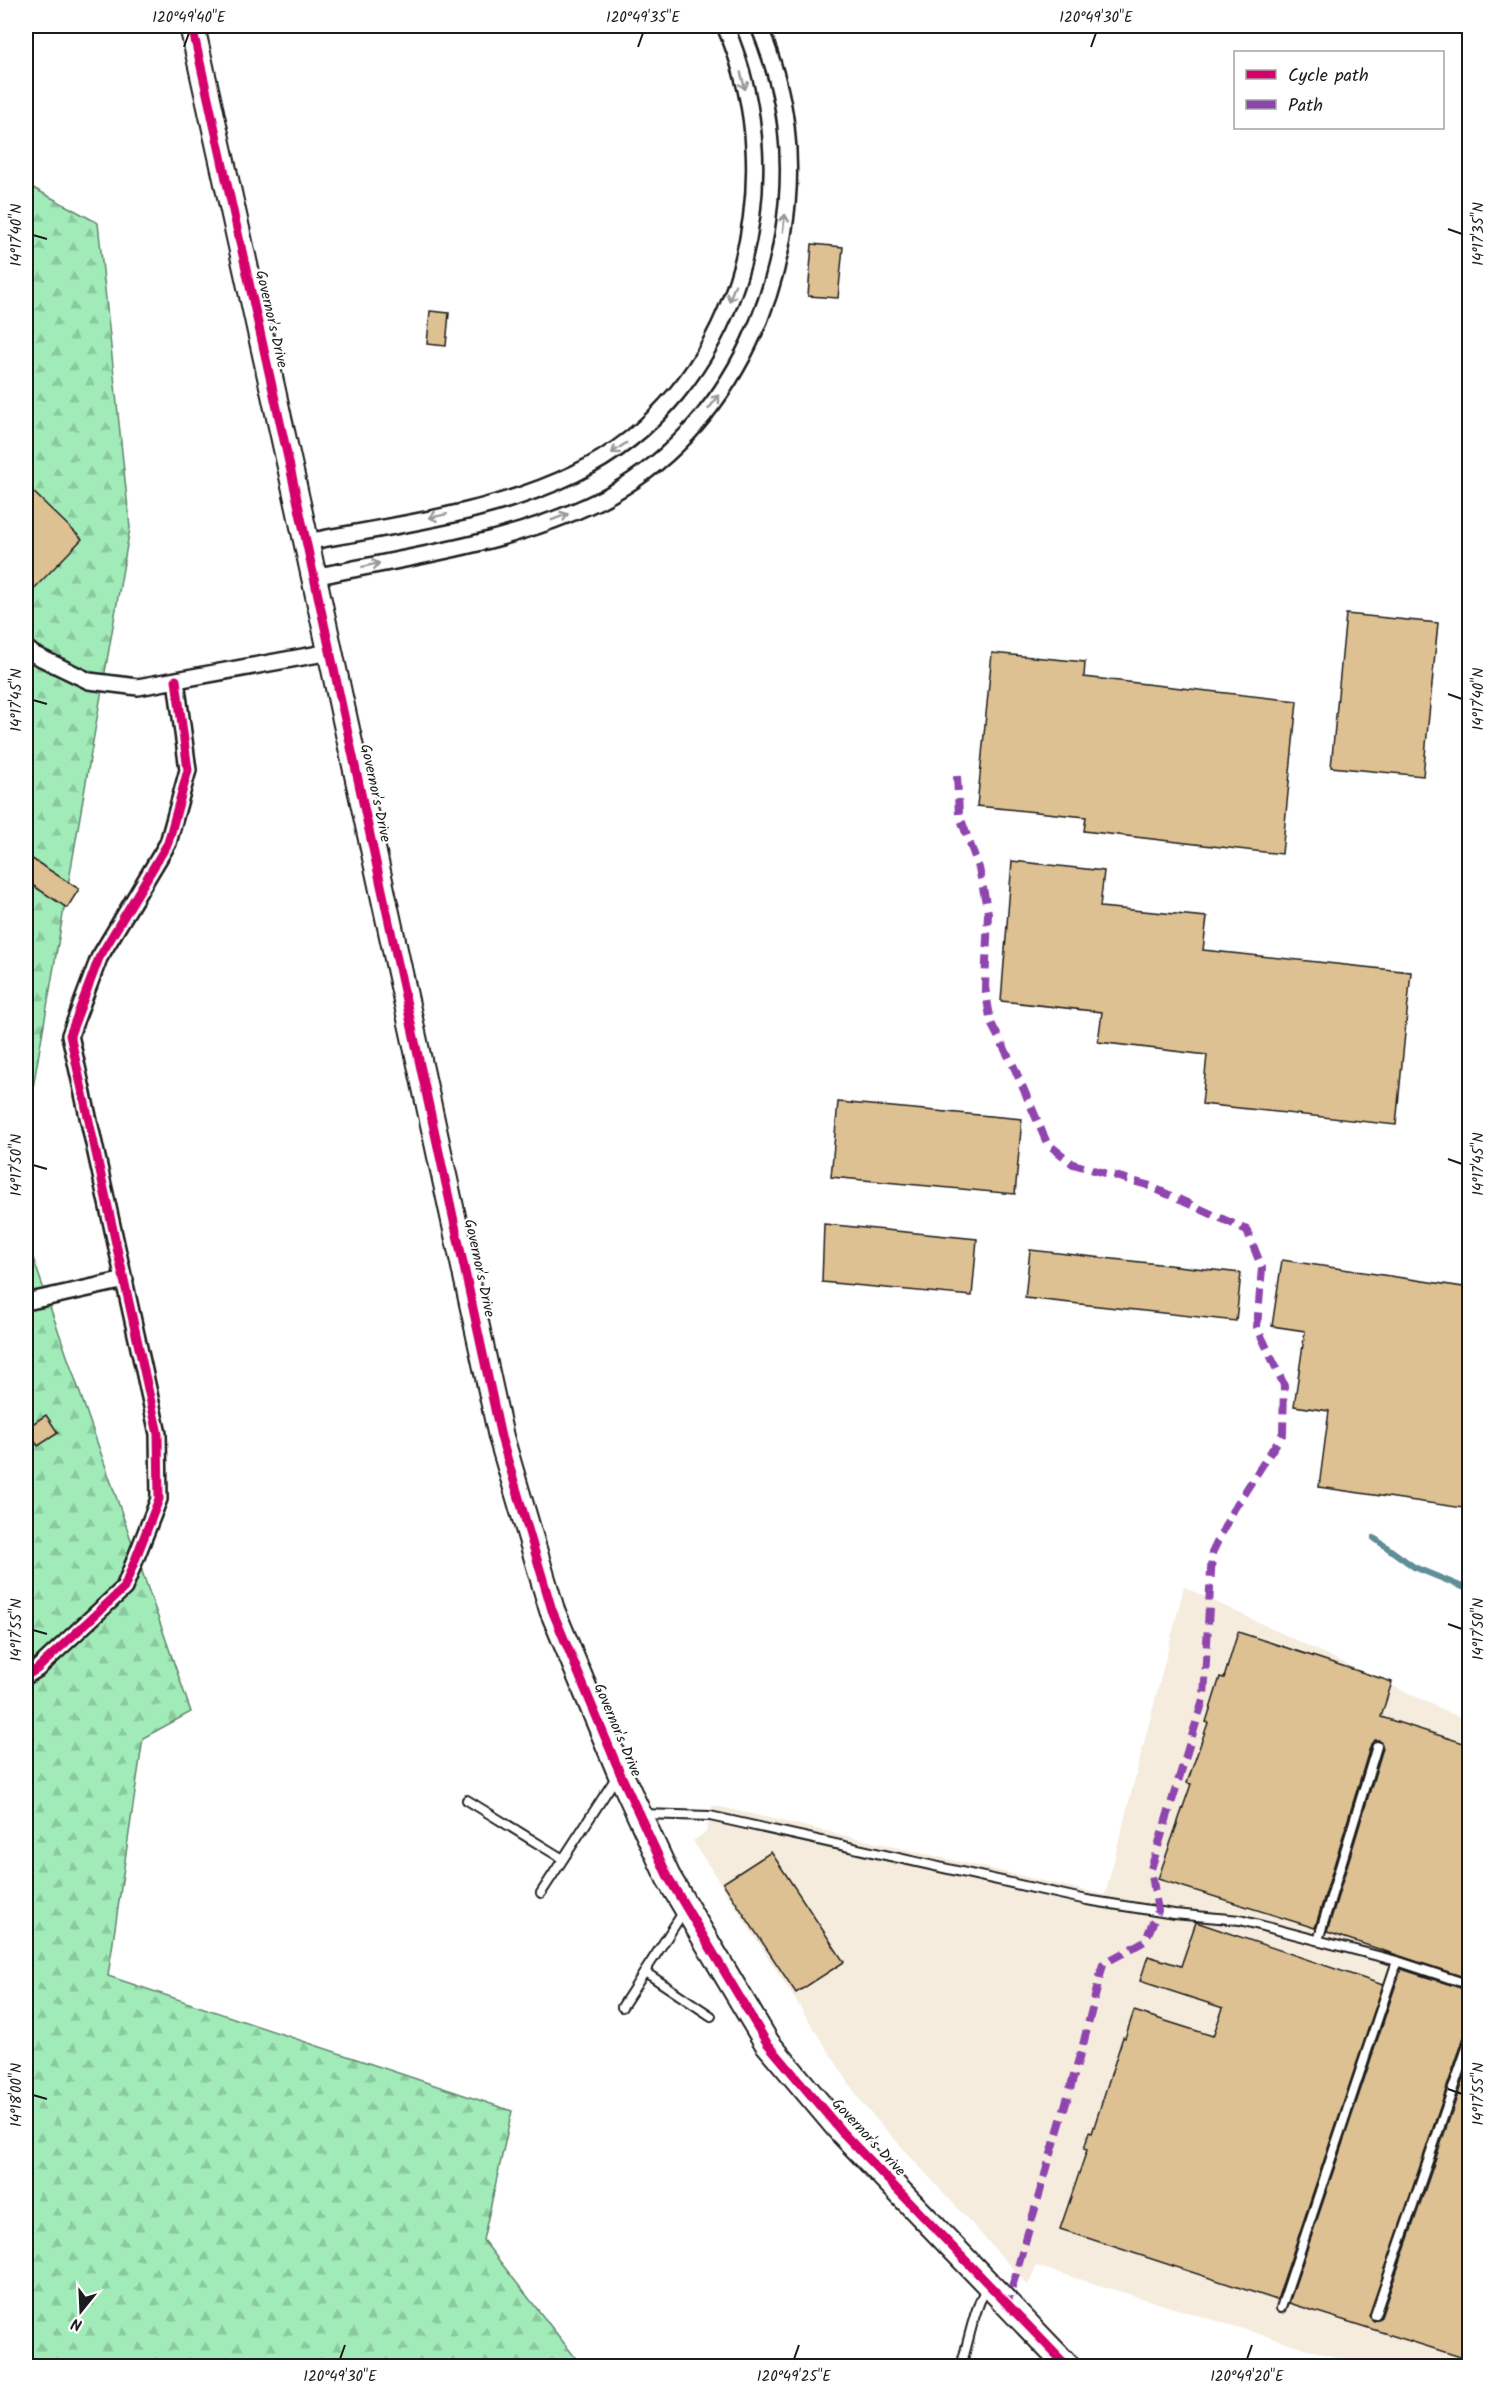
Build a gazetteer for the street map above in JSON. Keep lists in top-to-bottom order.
{
  "streets": {
    "main road": ["Governor's Drive"]
  },
  "legend": ["Cycle path", "Path"],
  "north": "bottom",
  "coordinates": [
    "120°49'40\"E",
    "120°49'35\"E",
    "120°49'30\"E",
    "14°17'35\"N",
    "14°17'40\"N",
    "14°17'45\"N",
    "14°17'50\"N",
    "14°17'55\"N",
    "14°18'00\"N",
    "120°49'25\"E",
    "120°49'20\"E"
  ]
}
